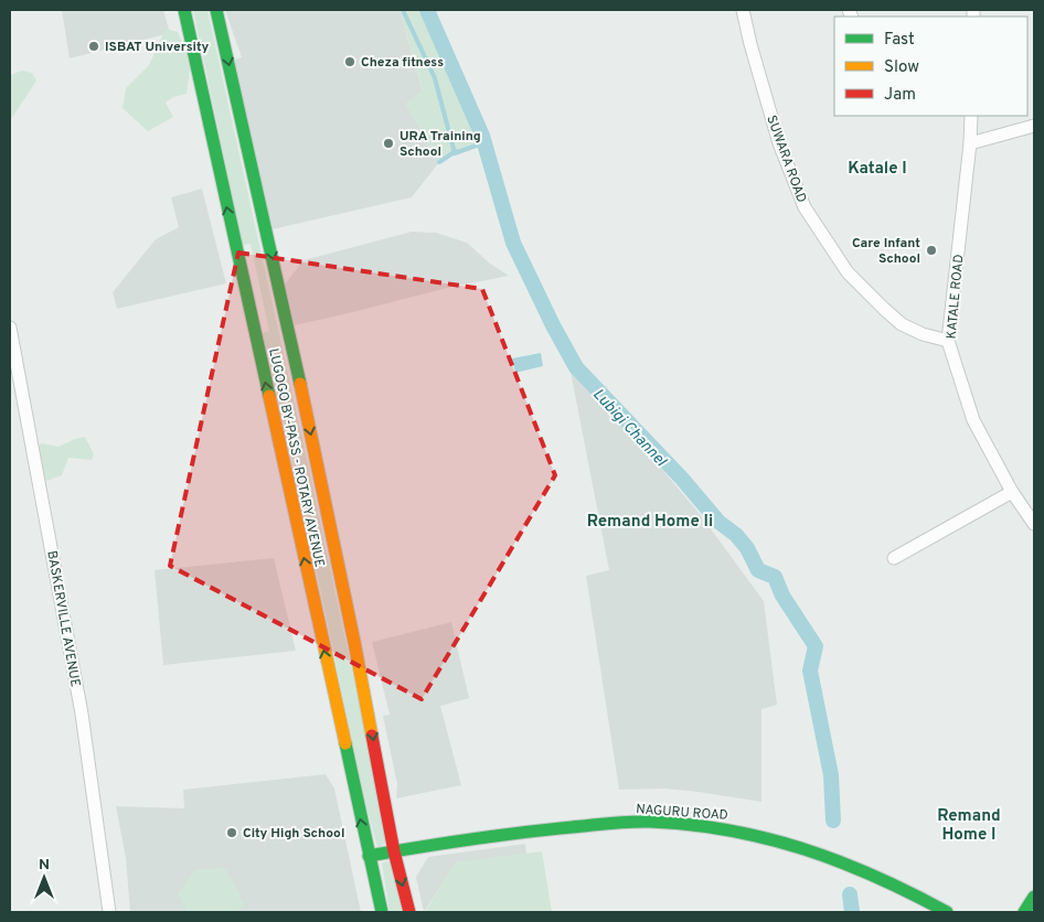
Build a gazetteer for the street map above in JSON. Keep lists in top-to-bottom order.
{
  "streets": {
    "main road": ["LUGOGO BY-PASS - ROTARY AVENUE", "NAGURU ROAD"],
    "street": ["SUWARA ROAD", "KATALE ROAD", "BASKERVILLE AVENUE"]
  },
  "crossings": [
    ["SUWARA ROAD", "KATALE ROAD"],
    ["LUGOGO BY-PASS - ROTARY AVENUE", "NAGURU ROAD"]
  ],
  "districts": ["Katale I", "Remand Home Ii", "Remand Home I"],
  "water": ["Lubigi Channel"],
  "places": [
    "ISBAT University",
    "Cheza fitness",
    "URA Training School",
    "Care Infant School",
    "City High School"
  ],
  "legend": ["Fast", "Slow", "Jam"],
  "north": "top"
}
